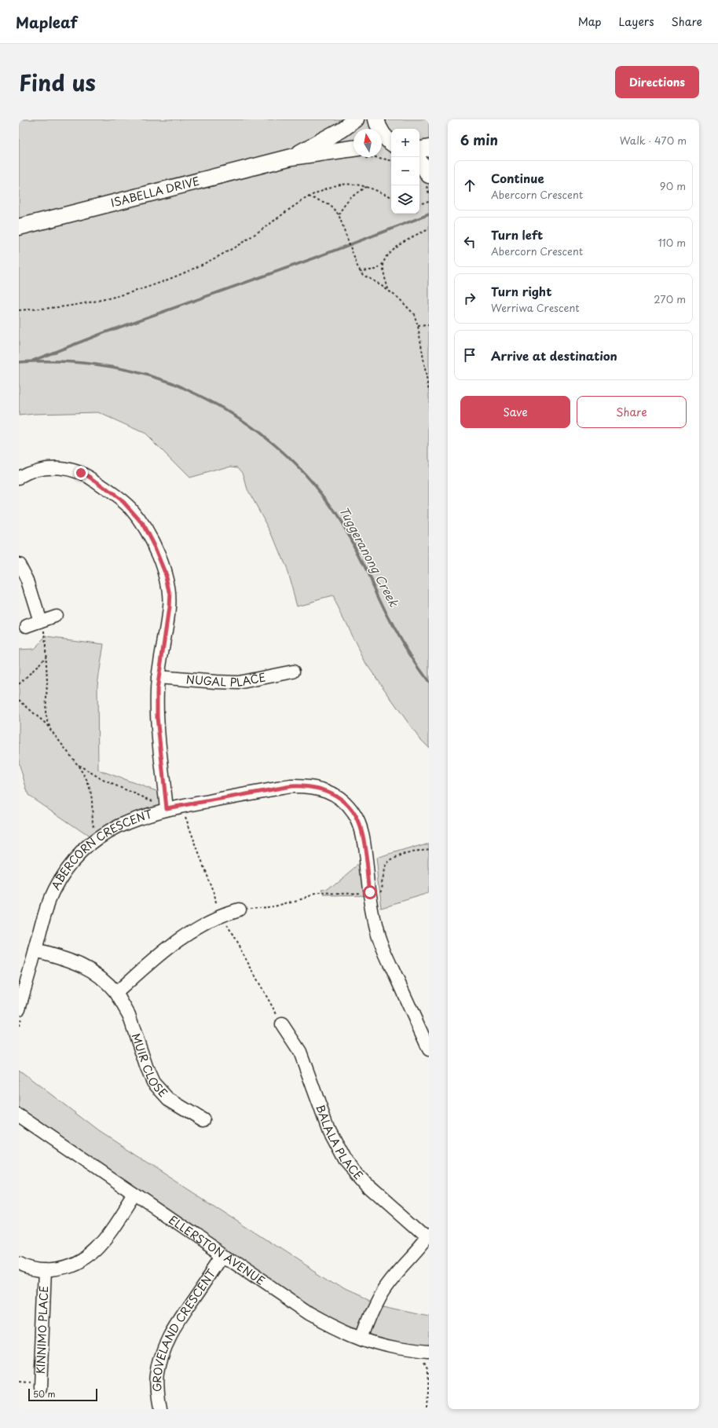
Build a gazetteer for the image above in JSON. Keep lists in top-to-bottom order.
{
  "streets": {
    "main road": ["ISABELLA DRIVE"],
    "street": [
      "NUGAL PLACE",
      "ABERCORN CRESCENT",
      "MUIR CLOSE",
      "BALALA PLACE",
      "ELLERSTON AVENUE",
      "KINNIMO PLACE",
      "GROVELAND CRESCENT"
    ]
  },
  "crossings": [
    ["ABERCORN CRESCENT", "MUIR CLOSE"],
    ["ELLERSTON AVENUE", "GROVELAND CRESCENT"]
  ],
  "water": ["Tuggeranong Creek"],
  "scale_bar": "50 m",
  "north": "top",
  "page": {
    "header": "Mapleaf",
    "nav": ["Map", "Layers", "Share"],
    "title": "Find us",
    "buttons": [
      "Directions",
      ["Save", "Share"]
    ],
    "heading": ["6 min", "Walk · 470 m"],
    "map_buttons": ["+", "−"],
    "list": [
      ["Continue", "Abercorn Crescent", "90 m"],
      ["Turn left", "Abercorn Crescent", "110 m"],
      ["Turn right", "Werriwa Crescent", "270 m"],
      "Arrive at destination"
    ],
    "scale": "50 m"
  }
}
